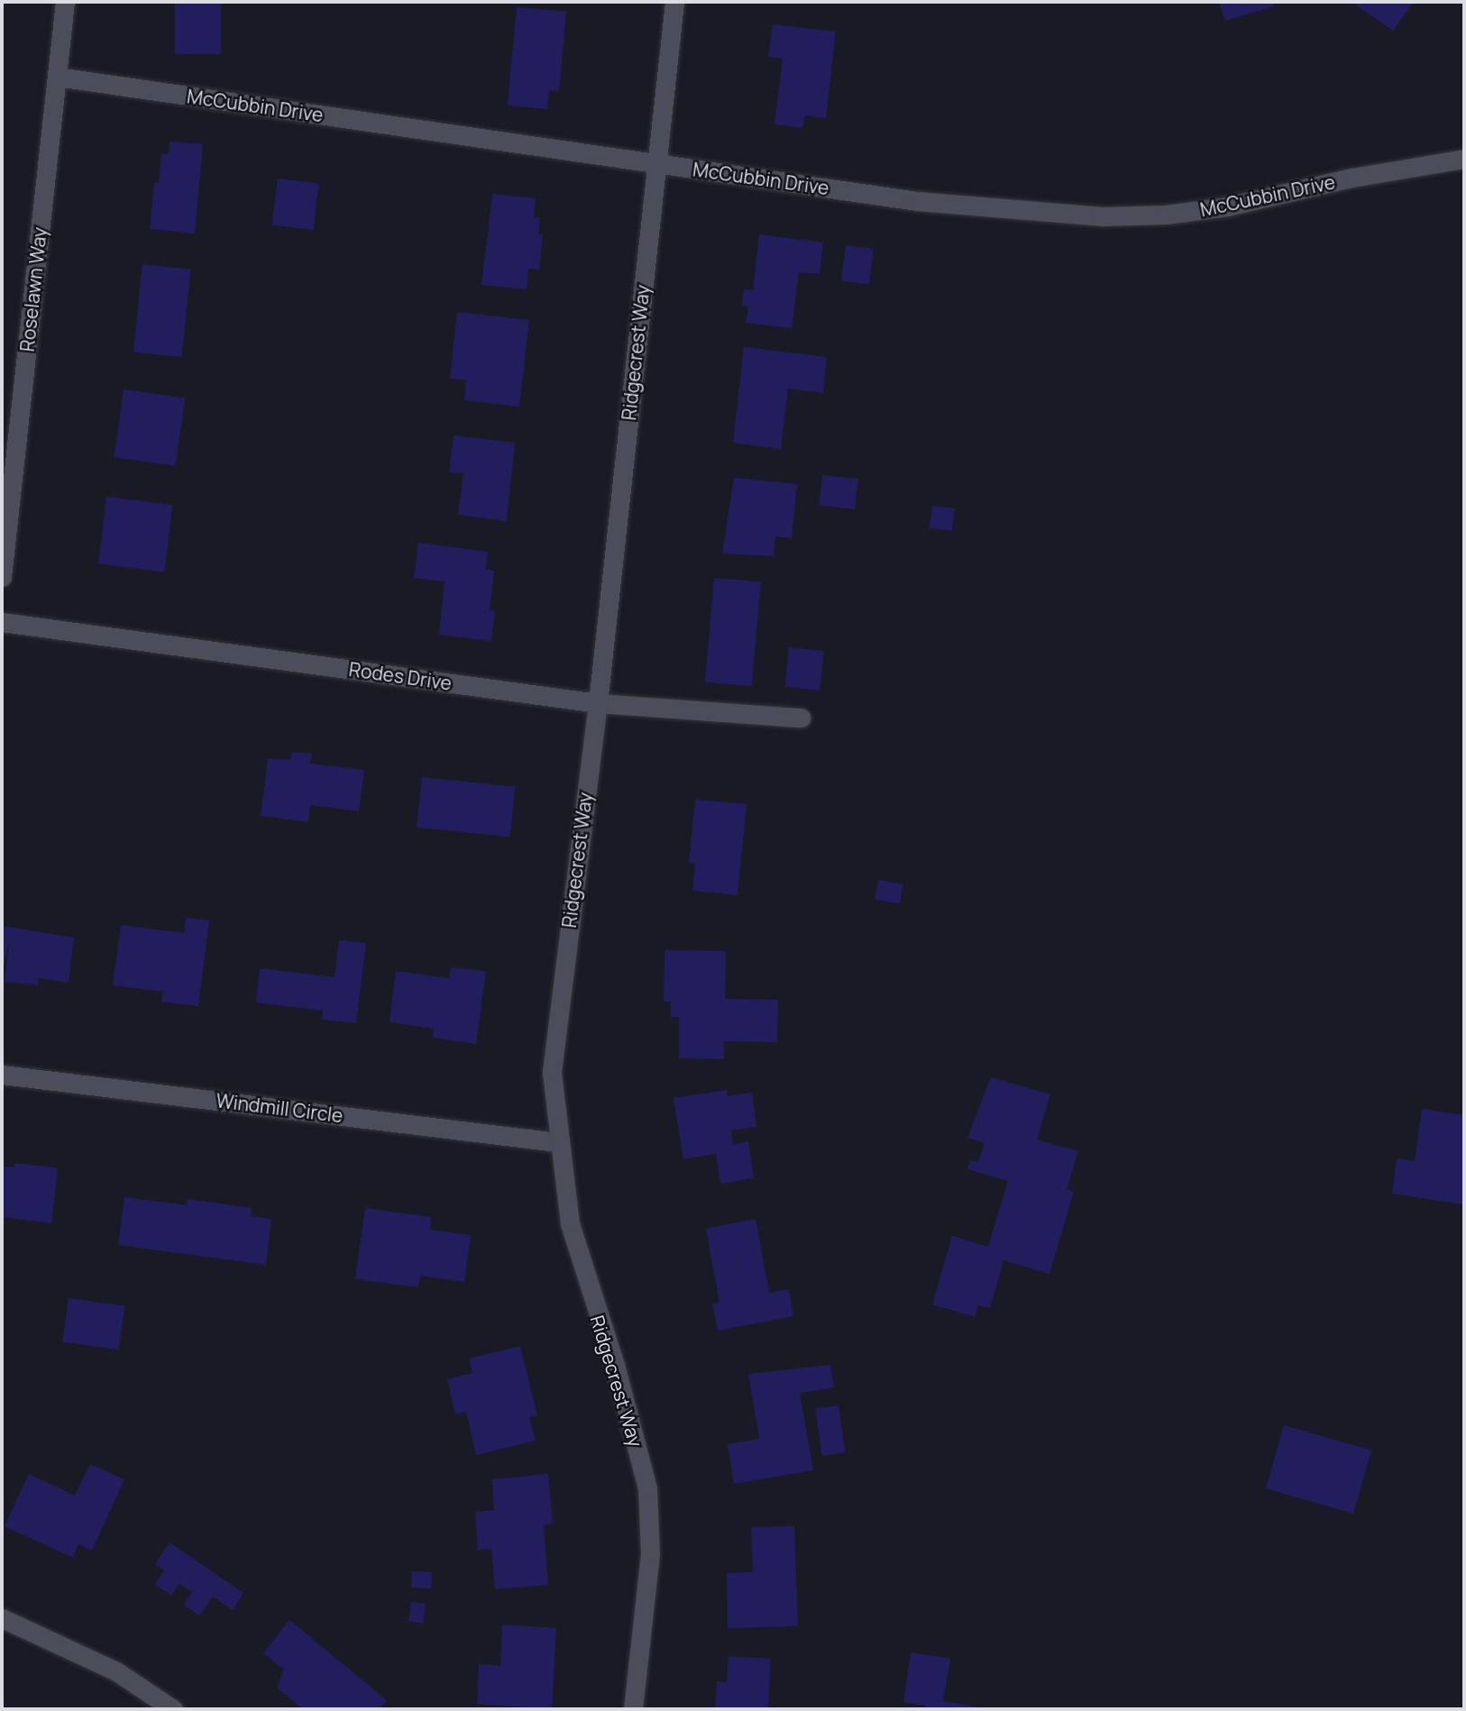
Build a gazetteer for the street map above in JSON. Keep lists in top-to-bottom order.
{
  "streets": {
    "street": [
      "McCubbin Drive",
      "Roselawn Way",
      "Ridgecrest Way",
      "Rodes Drive",
      "Windmill Circle"
    ]
  },
  "crossings": [
    ["McCubbin Drive", "Roselawn Way"],
    ["McCubbin Drive", "Ridgecrest Way"],
    ["Ridgecrest Way", "Rodes Drive"],
    ["Ridgecrest Way", "Windmill Circle"]
  ]
}
